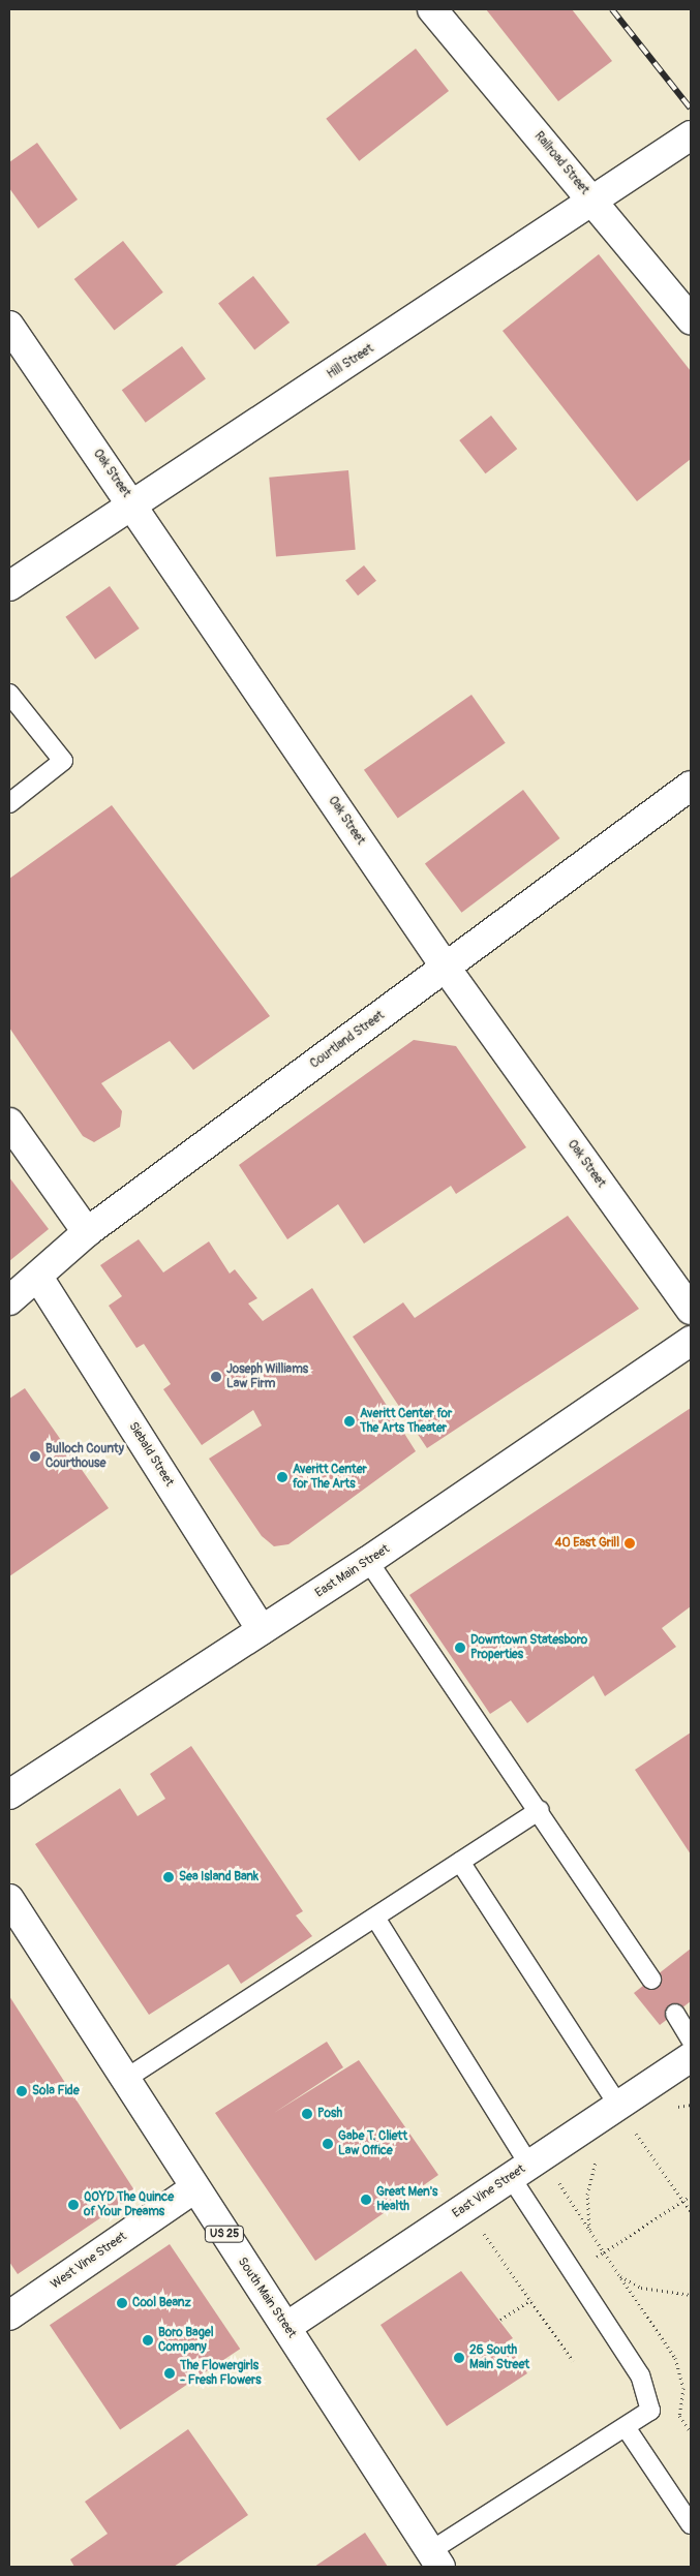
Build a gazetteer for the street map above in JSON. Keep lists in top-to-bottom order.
{
  "streets": {
    "street": [
      "Railroad Street",
      "Hill Street",
      "Oak Street",
      "Courtland Street",
      "Siebald Street",
      "East Main Street",
      "East Vine Street",
      "US 25",
      "West Vine Street",
      "South Main Street"
    ]
  },
  "crossings": [
    ["Railroad Street", "Hill Street"],
    ["Hill Street", "Oak Street"],
    ["Oak Street", "Courtland Street"],
    ["Courtland Street", "Siebald Street"],
    ["Siebald Street", "East Main Street"],
    ["East Vine Street", "South Main Street"],
    ["West Vine Street", "South Main Street"]
  ],
  "places": [
    "Joseph Williams Law Firm",
    "Averitt Center for The Arts Theater",
    "Bulloch County Courthouse",
    "Averitt Center for The Arts",
    "40 East Grill",
    "Downtown Statesboro Properties",
    "Sea Island Bank",
    "Sola Fide",
    "Posh",
    "Gabe T. Cliett Law Office",
    "Great Men's Health",
    "QOYD The Quince of Your Dreams",
    "Cool Beanz",
    "Boro Bagel Company",
    "26 South Main Street",
    "The Flowergirls - Fresh Flowers"
  ]
}
